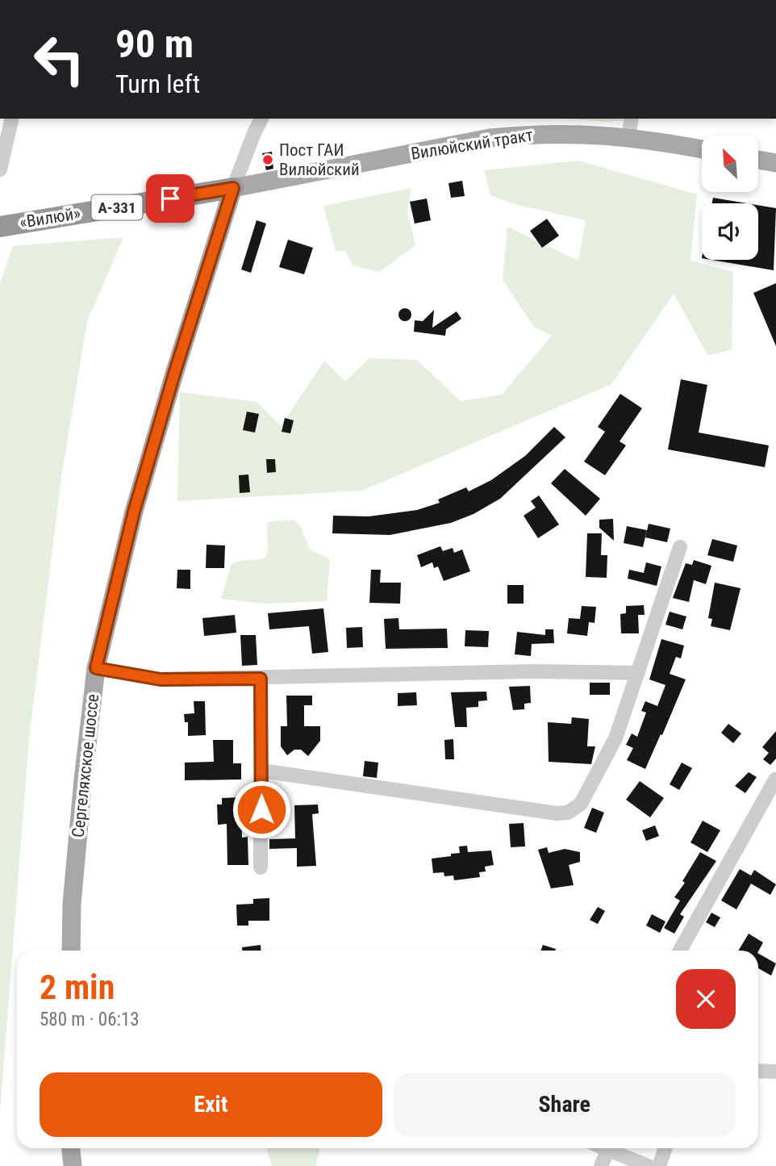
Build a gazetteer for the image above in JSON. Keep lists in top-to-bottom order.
{
  "streets": {
    "highway": ["А-331", "«Вилюй»"],
    "main road": ["Вилюйский тракт", "Сергеляхское шоссе"]
  },
  "crossings": [
    ["Вилюйский тракт", "«Вилюй»"],
    ["Вилюйский тракт", "Сергеляхское шоссе"],
    ["«Вилюй»", "Сергеляхское шоссе"]
  ],
  "places": ["Пост ГАИ Вилюйский"],
  "north": "top left",
  "page": {
    "turn": ["90 m", "Turn left"],
    "heading": ["2 min", "580 m · 06:13"],
    "buttons": ["Exit", "Share"]
  }
}
